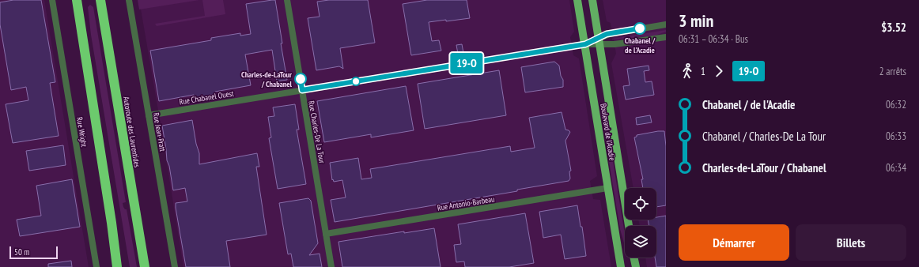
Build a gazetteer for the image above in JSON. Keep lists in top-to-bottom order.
{
  "streets": {
    "highway": ["Autoroute des Laurentides"],
    "main road": ["Boulevard de l'Acadie"],
    "street": [
      "Rue Chabanel Ouest",
      "Rue Wright",
      "Rue Jean-Pratt",
      "Rue Charles-De La Tour",
      "Rue Antonio-Barbeau"
    ]
  },
  "crossings": [
    ["Rue Chabanel Ouest", "Rue Jean-Pratt"],
    ["Rue Chabanel Ouest", "Rue Charles-De La Tour"],
    ["Rue Chabanel Ouest", "Boulevard de l'Acadie"],
    ["Rue Charles-De La Tour", "Rue Antonio-Barbeau"],
    ["Boulevard de l'Acadie", "Rue Antonio-Barbeau"]
  ],
  "places": ["Chabanel / de l'Acadie", "Charles-de-LaTour / Chabanel"],
  "lines": ["bus line 19-O"],
  "scale_bar": "50 m",
  "page": {
    "on_map": "19-O",
    "heading": ["3 min", "06:31 – 06:34 · Bus", "$3.52"],
    "legs": ["1", "19-O", "2 arrêts"],
    "list": [
      {
        "name": "Chabanel / de l'Acadie",
        "value": "06:32"
      },
      {
        "name": "Chabanel / Charles-De La Tour",
        "value": "06:33"
      },
      {
        "name": "Charles-de-LaTour / Chabanel",
        "value": "06:34"
      }
    ],
    "buttons": ["Démarrer", "Billets"],
    "scale": "50 m"
  }
}
